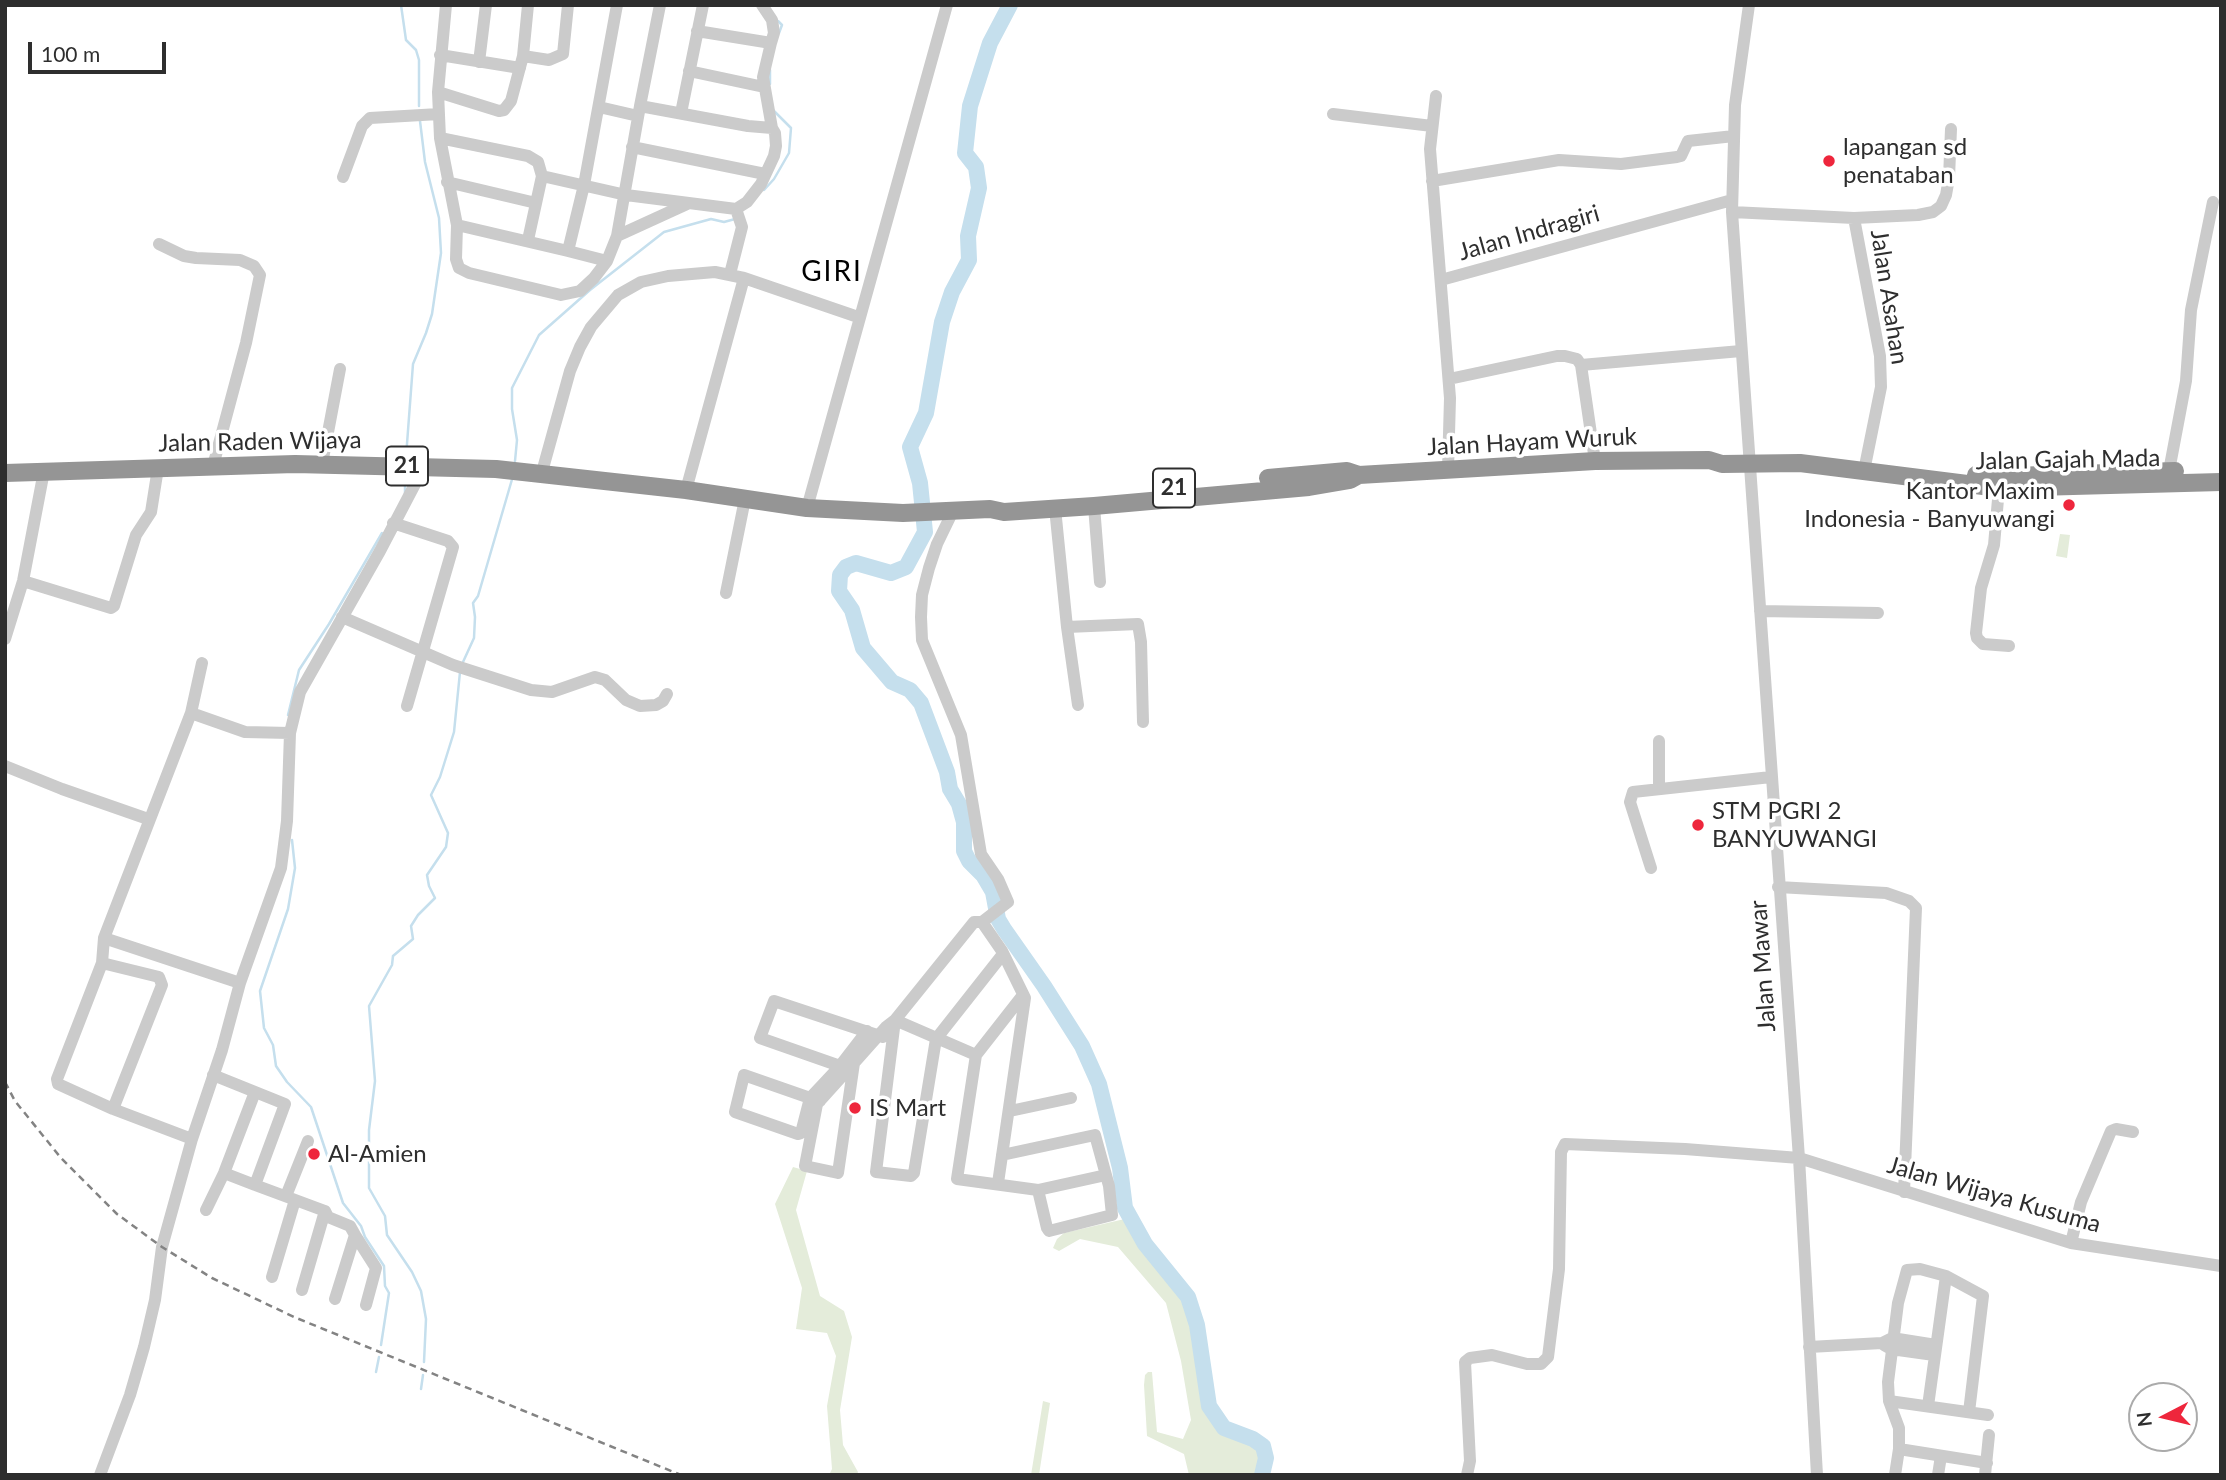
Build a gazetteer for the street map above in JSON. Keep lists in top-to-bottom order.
{
  "streets": {
    "highway": [
      "Jalan Raden Wijaya",
      "Jalan Hayam Wuruk",
      "Jalan Gajah Mada",
      "21"
    ],
    "street": [
      "Jalan Indragiri",
      "Jalan Asahan",
      "Jalan Mawar",
      "Jalan Wijaya Kusuma"
    ]
  },
  "crossings": [
    ["Jalan Indragiri", "Jalan Asahan"],
    ["Jalan Indragiri", "Jalan Hayam Wuruk"],
    ["Jalan Indragiri", "Jalan Mawar"],
    ["Jalan Asahan", "Jalan Gajah Mada"],
    ["Jalan Asahan", "21"],
    ["Jalan Asahan", "Jalan Mawar"],
    ["Jalan Raden Wijaya", "Jalan Hayam Wuruk"],
    ["Jalan Hayam Wuruk", "Jalan Gajah Mada"],
    ["Jalan Hayam Wuruk", "21"],
    ["Jalan Hayam Wuruk", "Jalan Mawar"],
    ["Jalan Gajah Mada", "21"],
    ["Jalan Gajah Mada", "Jalan Mawar"],
    ["21", "Jalan Mawar"],
    ["Jalan Mawar", "Jalan Wijaya Kusuma"]
  ],
  "districts": ["GIRI"],
  "places": [
    "lapangan sd penataban",
    "Kantor Maxim Indonesia - Banyuwangi",
    "STM PGRI 2 BANYUWANGI",
    "IS Mart",
    "Al-Amien"
  ],
  "scale_bar": "100 m",
  "north": "left"
}
